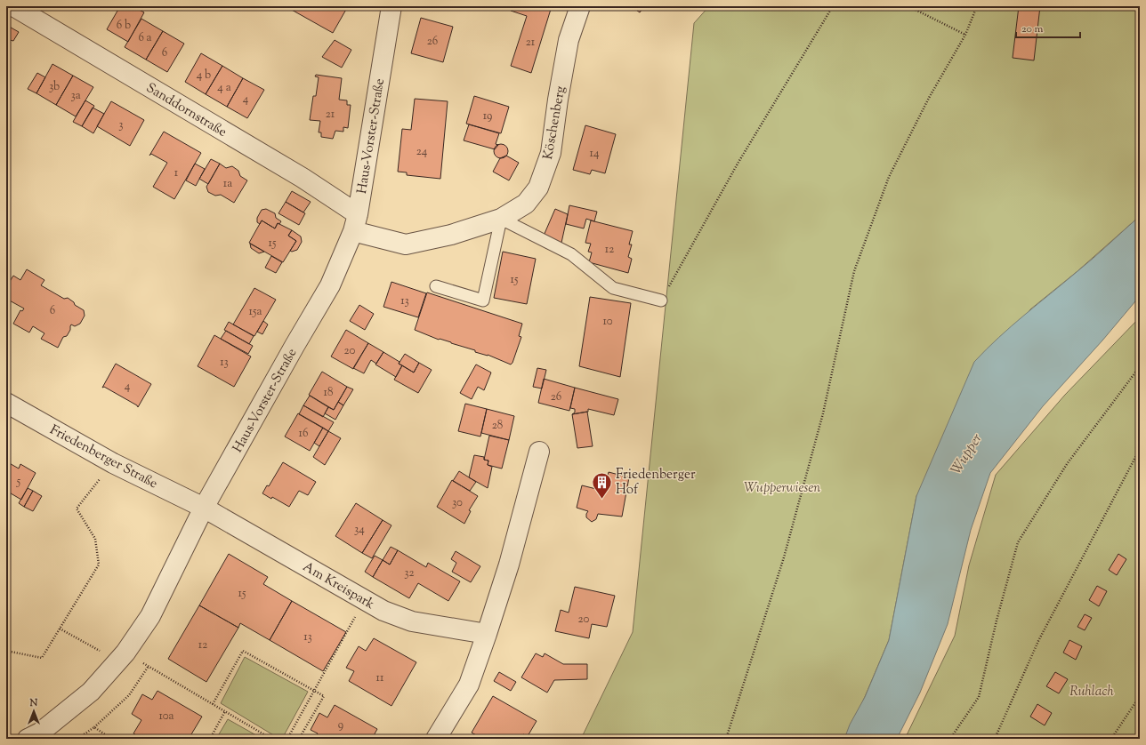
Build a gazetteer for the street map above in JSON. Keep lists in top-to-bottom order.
{
  "streets": {
    "street": [
      "Sanddornstraße",
      "Köschenberg",
      "Haus-Vorster-Straße",
      "Friedenberger Straße",
      "Am Kreispark"
    ]
  },
  "crossings": [
    ["Sanddornstraße", "Köschenberg"],
    ["Sanddornstraße", "Haus-Vorster-Straße"],
    ["Köschenberg", "Haus-Vorster-Straße"],
    ["Haus-Vorster-Straße", "Friedenberger Straße"],
    ["Haus-Vorster-Straße", "Am Kreispark"],
    ["Friedenberger Straße", "Am Kreispark"]
  ],
  "water": ["Wupper"],
  "parks": ["Wupperwiesen", "Ruhlach"],
  "places": {
    "building": ["Friedenberger Hof"]
  },
  "house_numbers": [
    "6 b",
    "6 a",
    "26",
    "21",
    "6",
    "4 b",
    "3b",
    "4 a",
    "3a",
    "4",
    "21",
    "19",
    "3",
    "24",
    "14",
    "1",
    "1a",
    "15",
    "12",
    "15",
    "13",
    "6",
    "15a",
    "10",
    "20",
    "13",
    "4",
    "18",
    "26",
    "28",
    "16",
    "5",
    "30",
    "34",
    "32",
    "15",
    "20",
    "13",
    "12",
    "11",
    "10a",
    "9"
  ],
  "scale_bar": "20 m",
  "north": "top"
}
